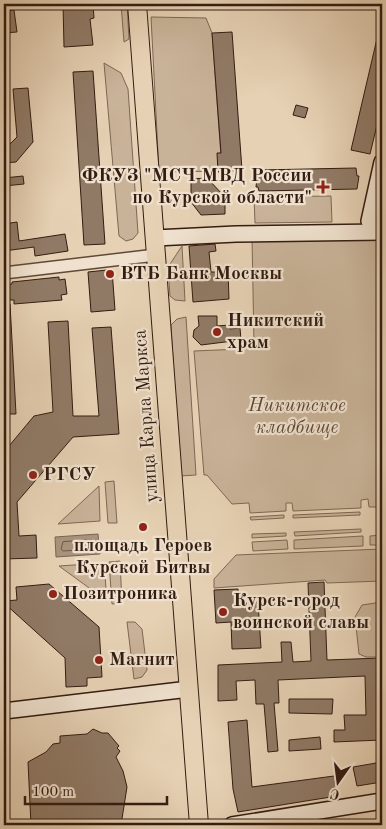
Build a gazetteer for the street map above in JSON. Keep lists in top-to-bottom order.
{
  "streets": {
    "main road": ["улица Карла Маркса"]
  },
  "parks": ["Никитское кладбище"],
  "places": {
    "health": ["ФКУЗ \"МСЧ МВД России по Курской области\""],
    "other": [
      "ВТБ Банк Москвы",
      "Никитский храм",
      "РГСУ",
      "площадь Героев Курской Битвы",
      "Позитроника",
      "Курск-город воинской славы",
      "Магнит"
    ]
  },
  "scale_bar": "100 m",
  "north": "bottom"
}
